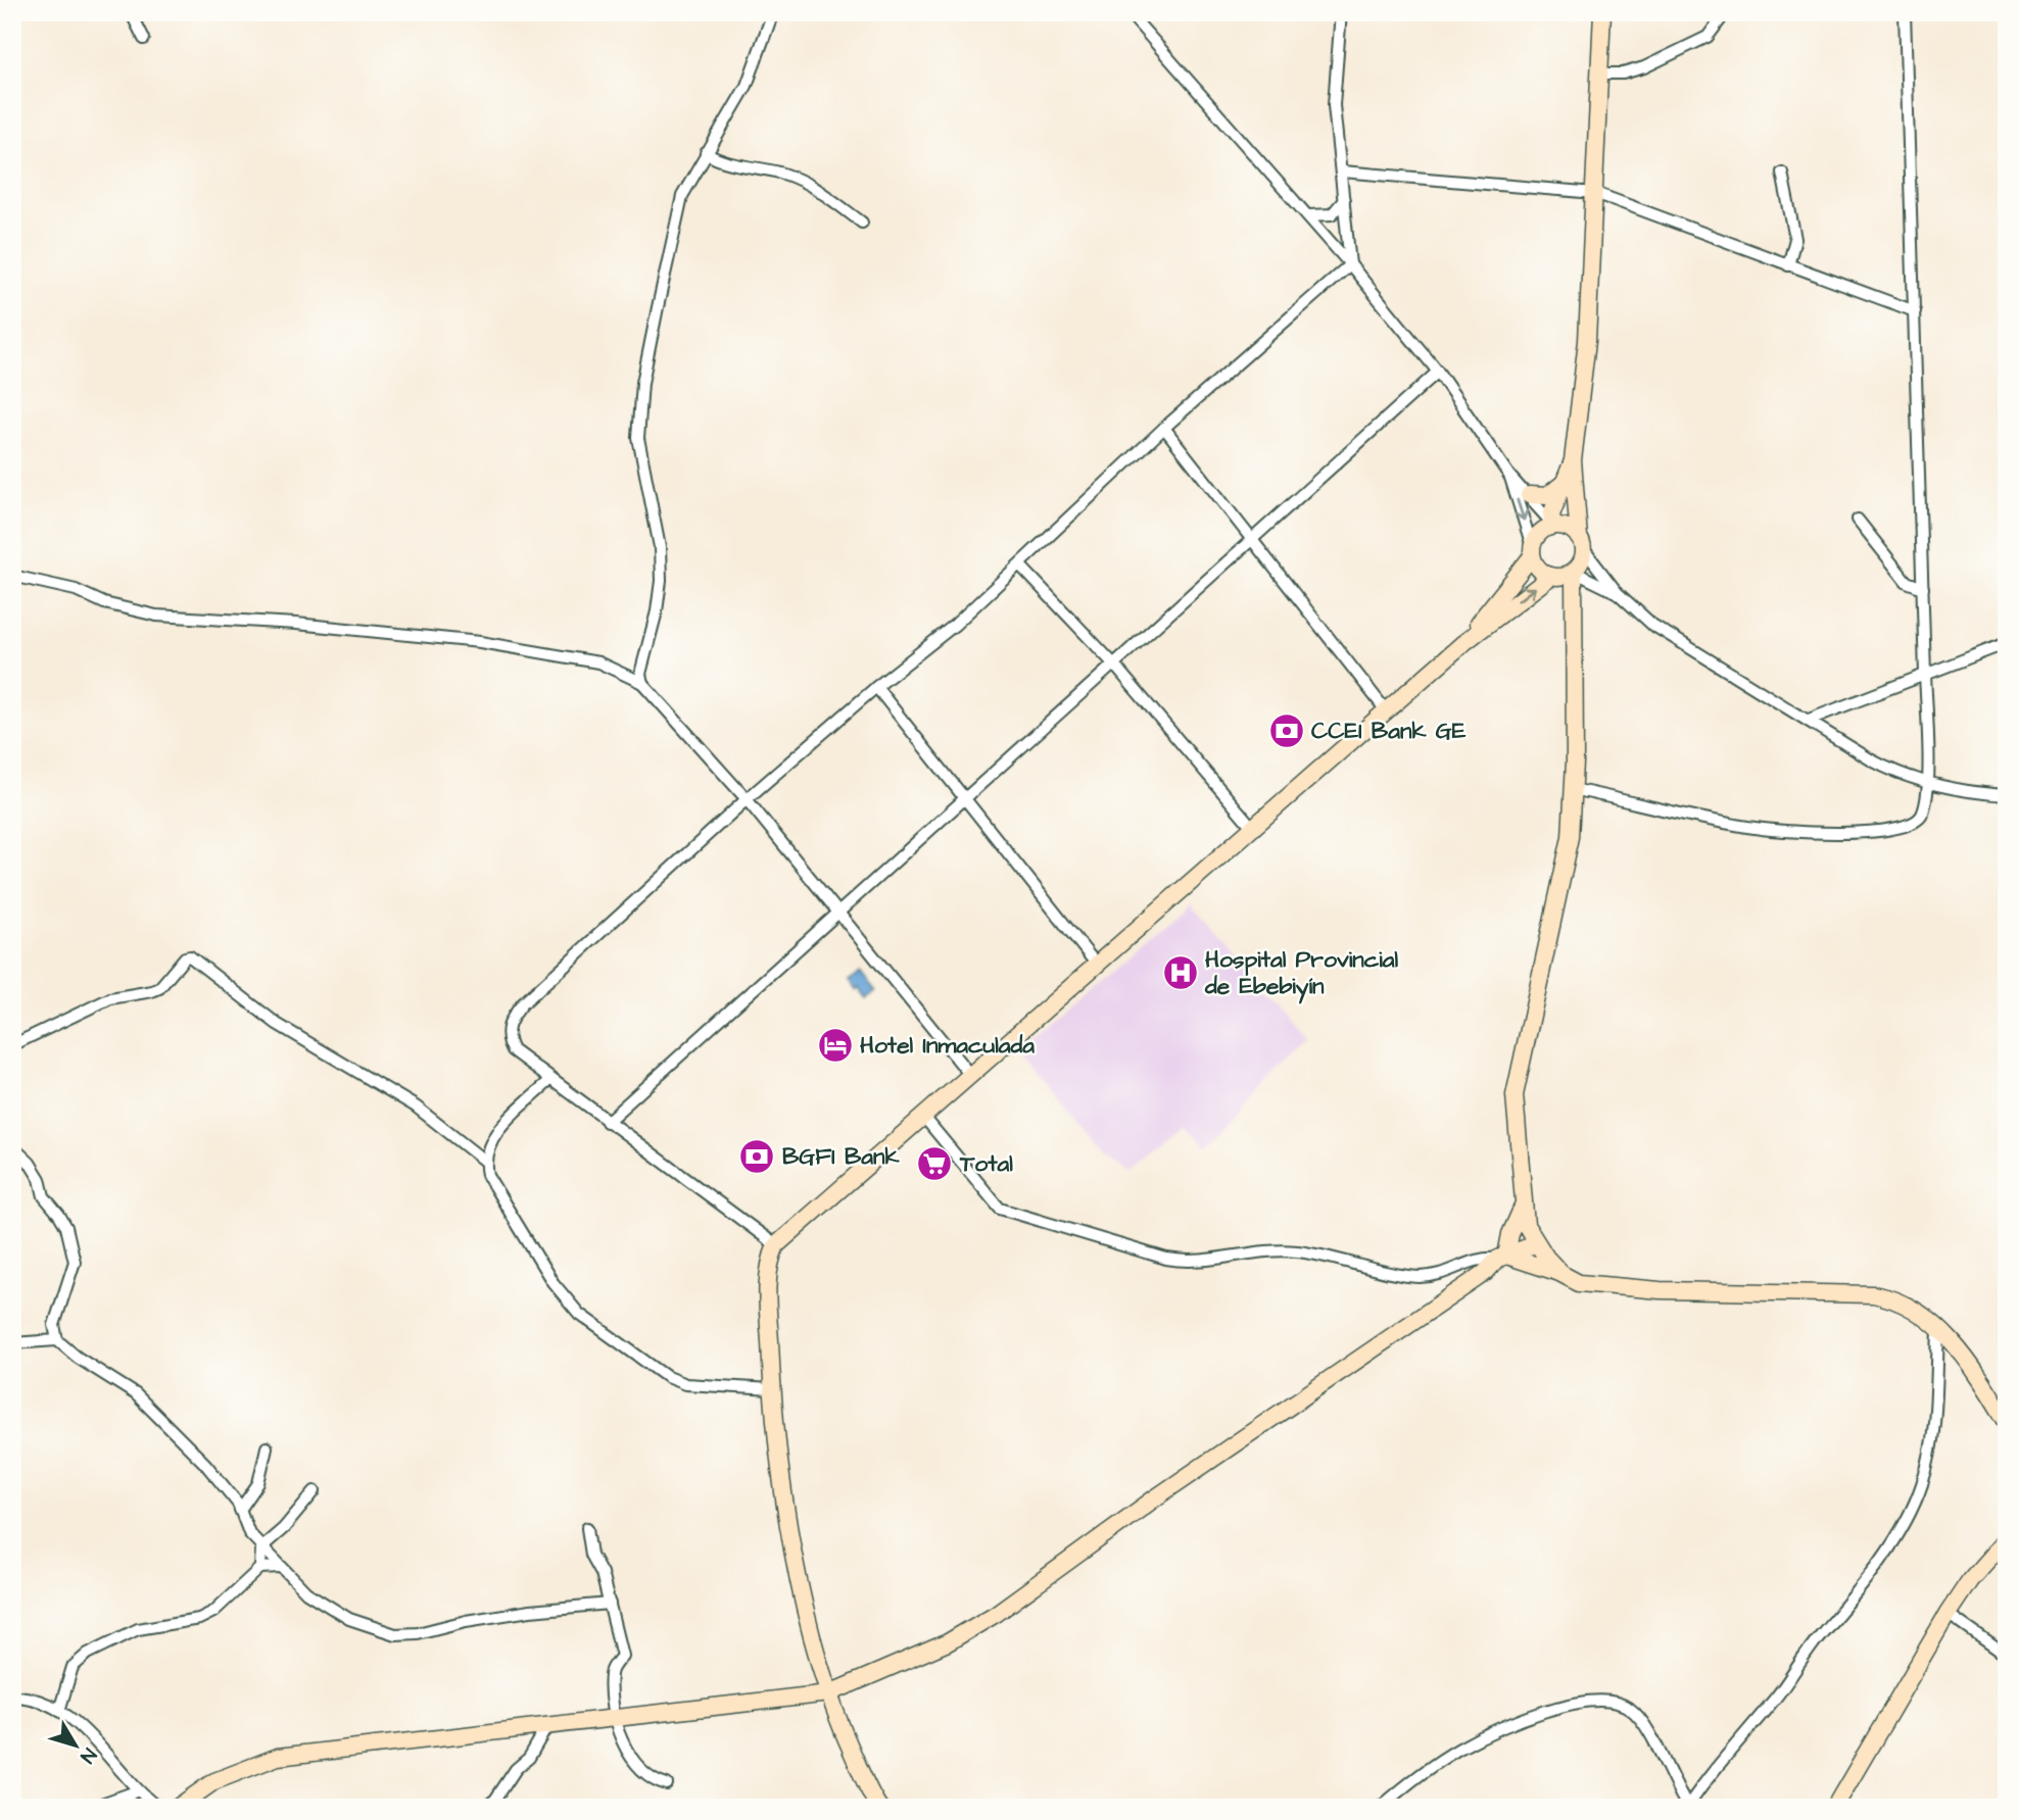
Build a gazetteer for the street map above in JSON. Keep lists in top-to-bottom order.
{
  "places": {
    "bank": ["CCEI Bank GE", "BGFI Bank"],
    "hospital": ["Hospital Provincial de Ebebiyín"],
    "hotel": ["Hotel Inmaculada"],
    "supermarket": ["Total"]
  },
  "north": "bottom right"
}
